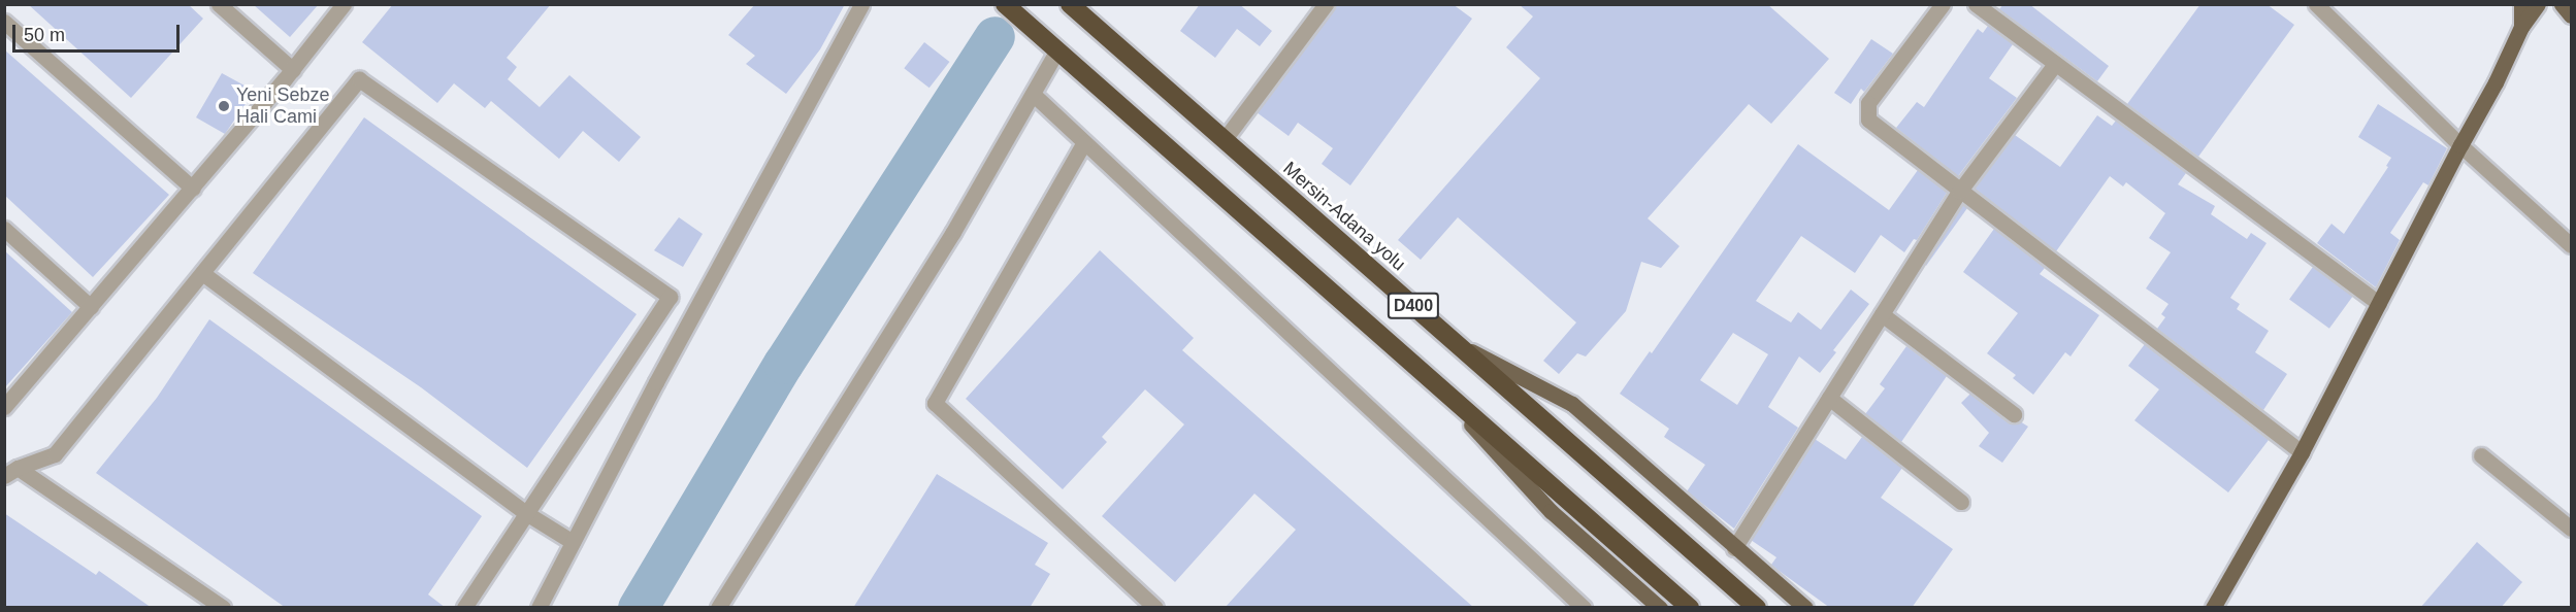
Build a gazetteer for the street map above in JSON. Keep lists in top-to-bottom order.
{
  "streets": {
    "highway": ["Mersin-Adana yolu", "D400"]
  },
  "places": ["Yeni Sebze Hali Cami"],
  "scale_bar": "50 m"
}
